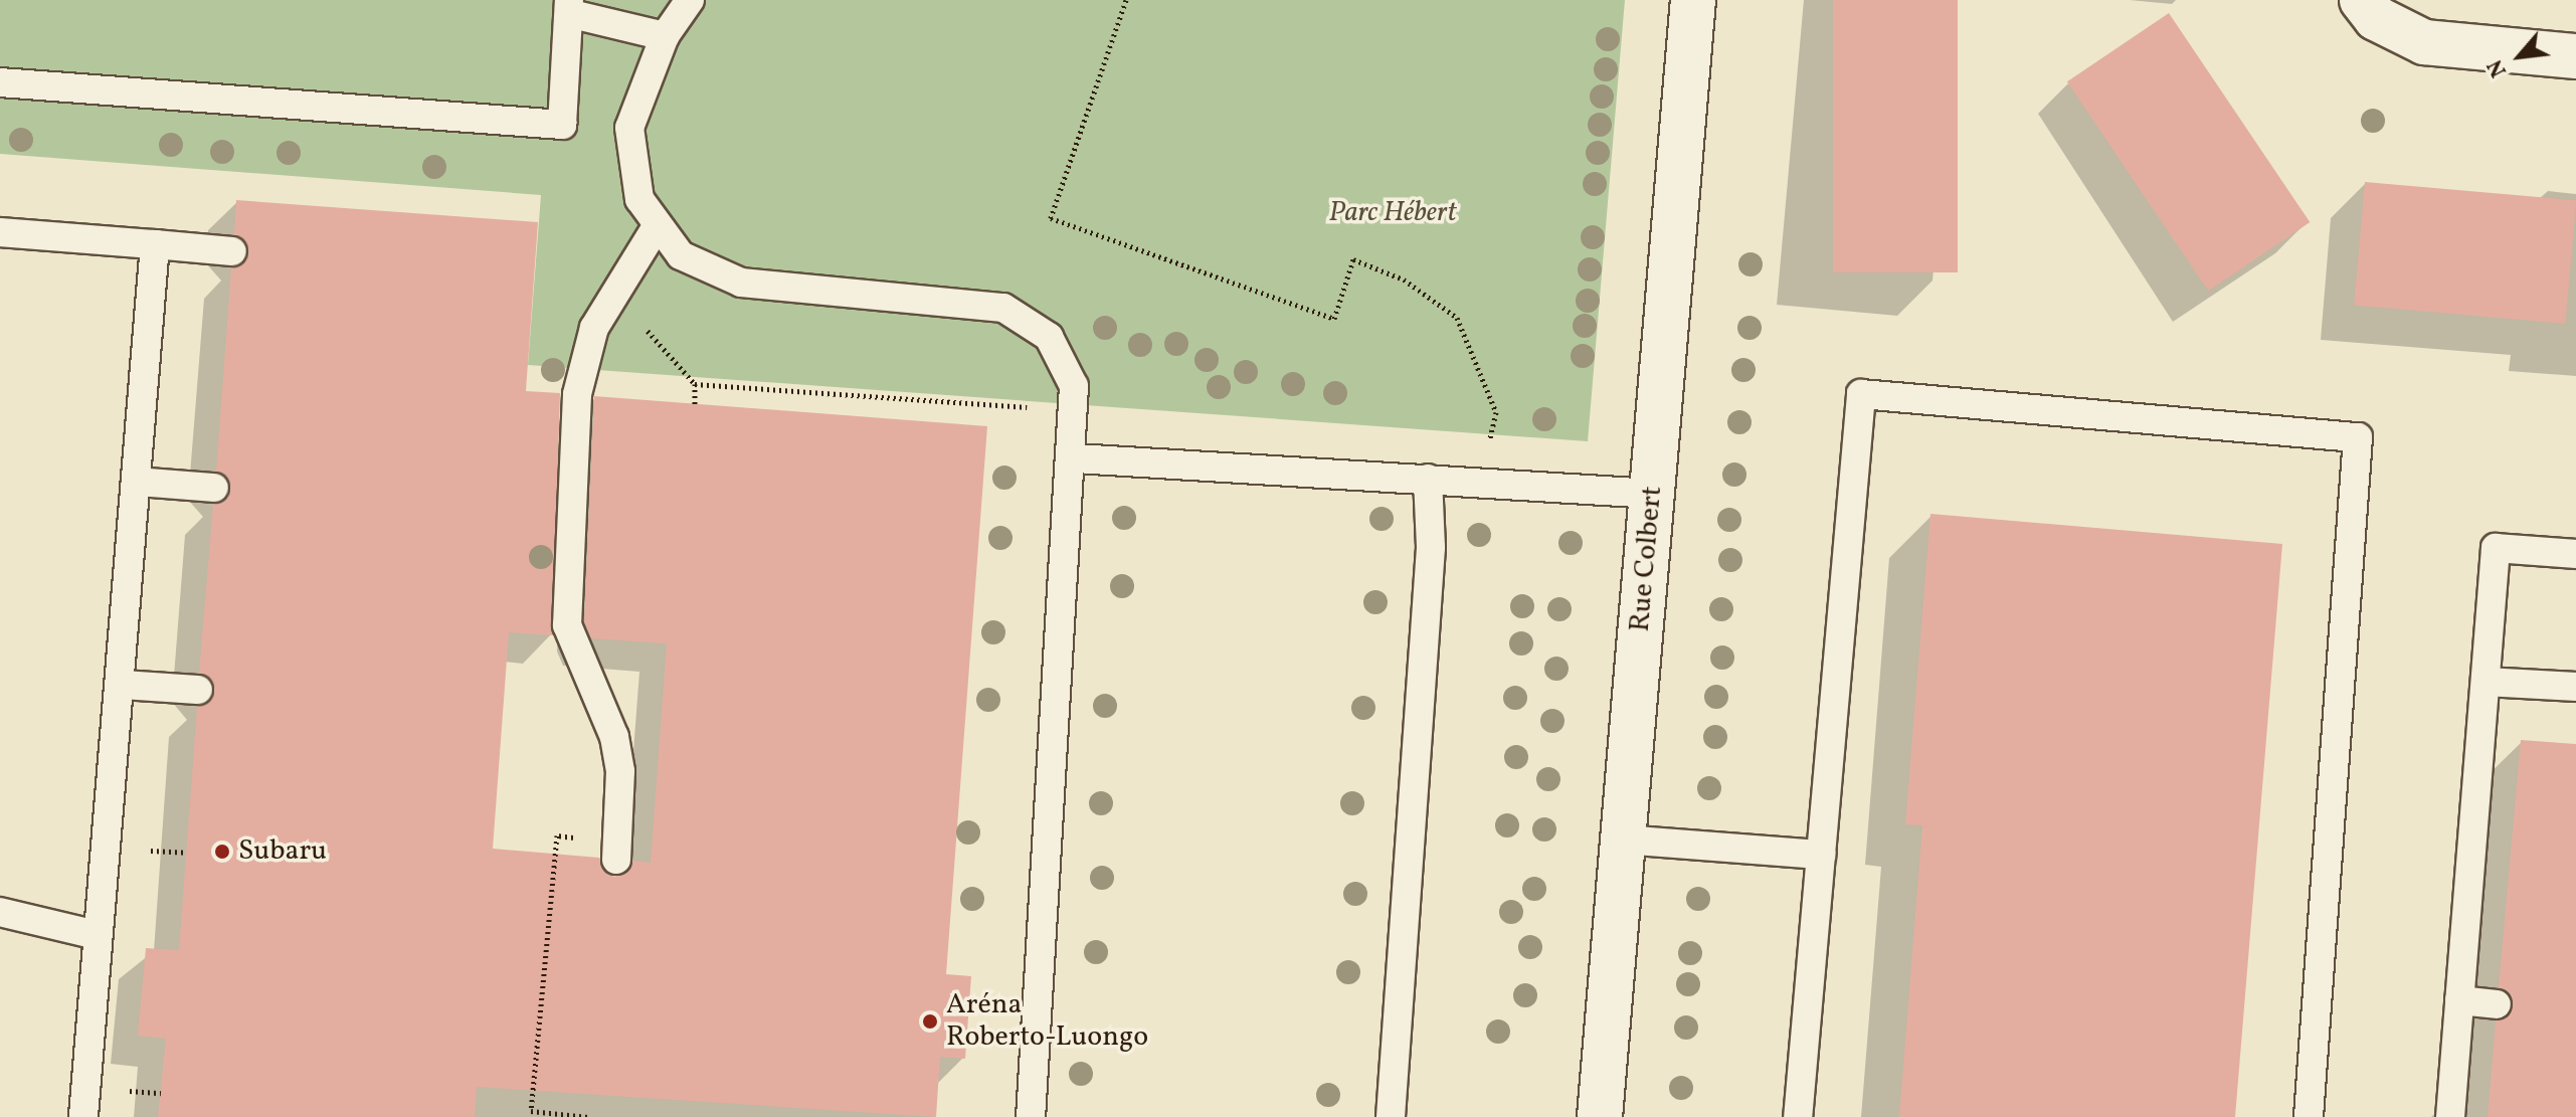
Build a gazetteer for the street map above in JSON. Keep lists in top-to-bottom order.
{
  "streets": {
    "street": ["Rue Colbert"]
  },
  "parks": ["Parc Hébert"],
  "places": ["Subaru", "Aréna Roberto-Luongo"],
  "north": "bottom left"
}
